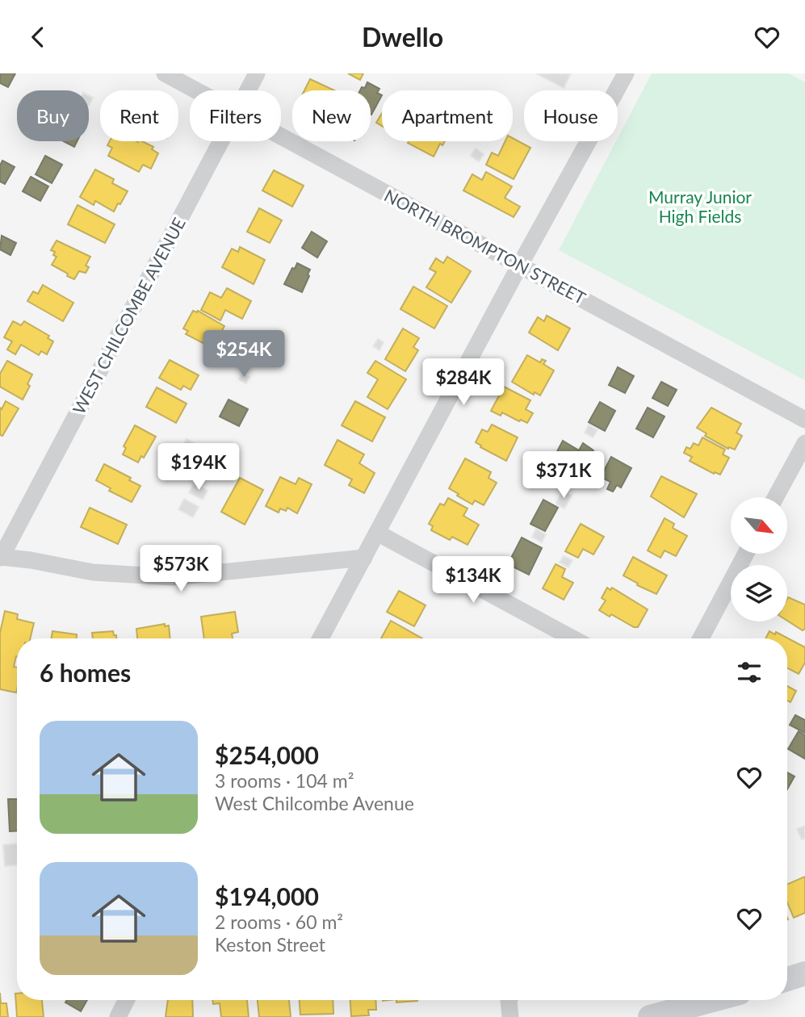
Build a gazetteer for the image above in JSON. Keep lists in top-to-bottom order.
{
  "streets": {
    "street": ["NORTH BROMPTON STREET", "WEST CHILCOMBE AVENUE"]
  },
  "parks": ["Murray Junior High Fields"],
  "north": "bottom right",
  "page": {
    "header": "Dwello",
    "chip": [
      "Buy",
      "Rent",
      "Filters",
      "New",
      "Apartment",
      "House"
    ],
    "price": [
      "$254K",
      "$284K",
      "$194K",
      "$371K",
      "$573K",
      "$134K"
    ],
    "heading": "6 homes",
    "list": [
      {
        "name": "$254,000",
        "note": "3 rooms · 104 m² · West Chilcombe Avenue"
      },
      {
        "name": "$194,000",
        "note": "2 rooms · 60 m² · Keston Street"
      }
    ]
  }
}
